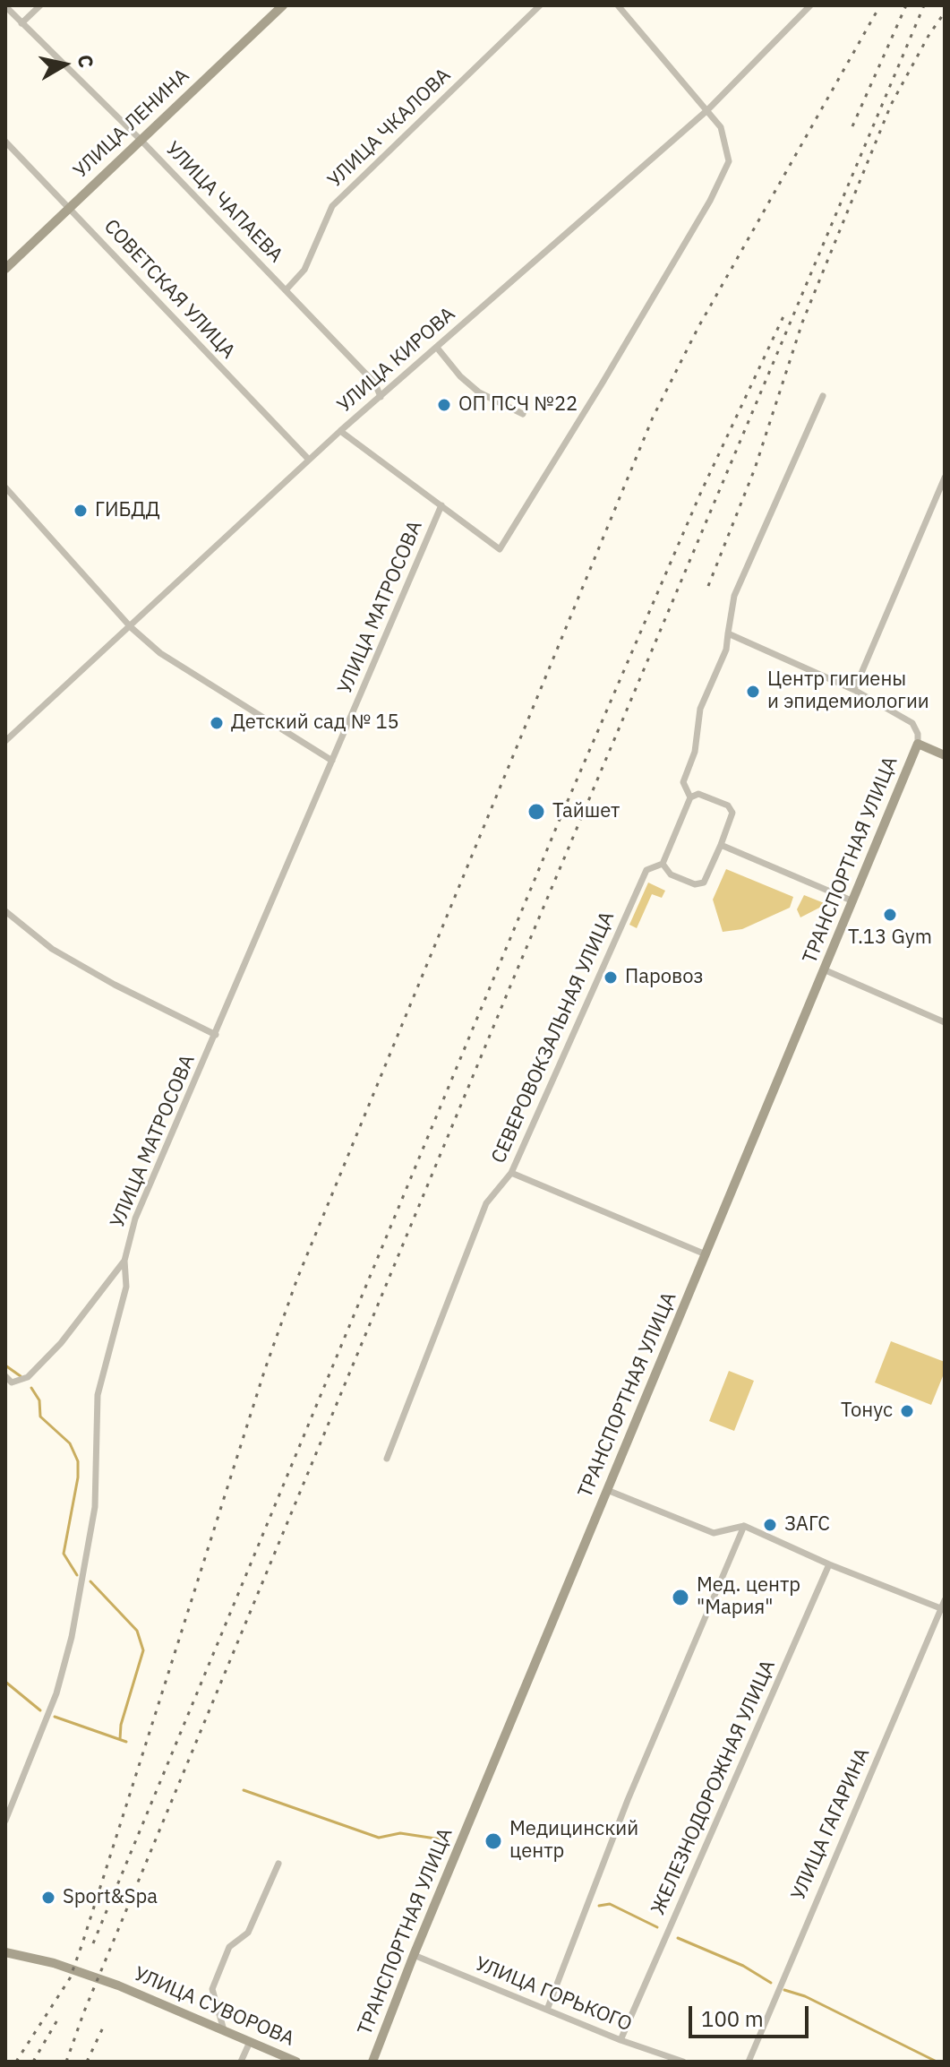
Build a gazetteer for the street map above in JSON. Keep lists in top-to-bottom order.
{
  "streets": {
    "street": [
      "УЛИЦА ЛЕНИНА",
      "УЛИЦА ЧКАЛОВА",
      "УЛИЦА ЧАПАЕВА",
      "СОВЕТСКАЯ УЛИЦА",
      "УЛИЦА КИРОВА",
      "УЛИЦА МАТРОСОВА",
      "ТРАНСПОРТНАЯ УЛИЦА",
      "СЕВЕРОВОКЗАЛЬНАЯ УЛИЦА",
      "ЖЕЛЕЗНОДОРОЖНАЯ УЛИЦА",
      "УЛИЦА ГАГАРИНА",
      "УЛИЦА ГОРЬКОГО",
      "УЛИЦА СУВОРОВА"
    ]
  },
  "crossings": [
    ["УЛИЦА ЛЕНИНА", "УЛИЦА ЧАПАЕВА"],
    ["УЛИЦА ЛЕНИНА", "СОВЕТСКАЯ УЛИЦА"],
    ["УЛИЦА ЧКАЛОВА", "УЛИЦА ЧАПАЕВА"],
    ["УЛИЦА ЧАПАЕВА", "УЛИЦА КИРОВА"],
    ["СОВЕТСКАЯ УЛИЦА", "УЛИЦА КИРОВА"],
    ["ТРАНСПОРТНАЯ УЛИЦА", "УЛИЦА ГОРЬКОГО"],
    ["ЖЕЛЕЗНОДОРОЖНАЯ УЛИЦА", "УЛИЦА ГОРЬКОГО"]
  ],
  "places": [
    "ОП ПСЧ №22",
    "ГИБДД",
    "Центр гигиены и эпидемиологии",
    "Детский сад № 15",
    "Тайшет",
    "T.13 Gym",
    "Паровоз",
    "Тонус",
    "ЗАГС",
    "Мед. центр \"Мария\"",
    "Медицинский центр",
    "Sport&Spa"
  ],
  "scale_bar": "100 m",
  "north": "right"
}
